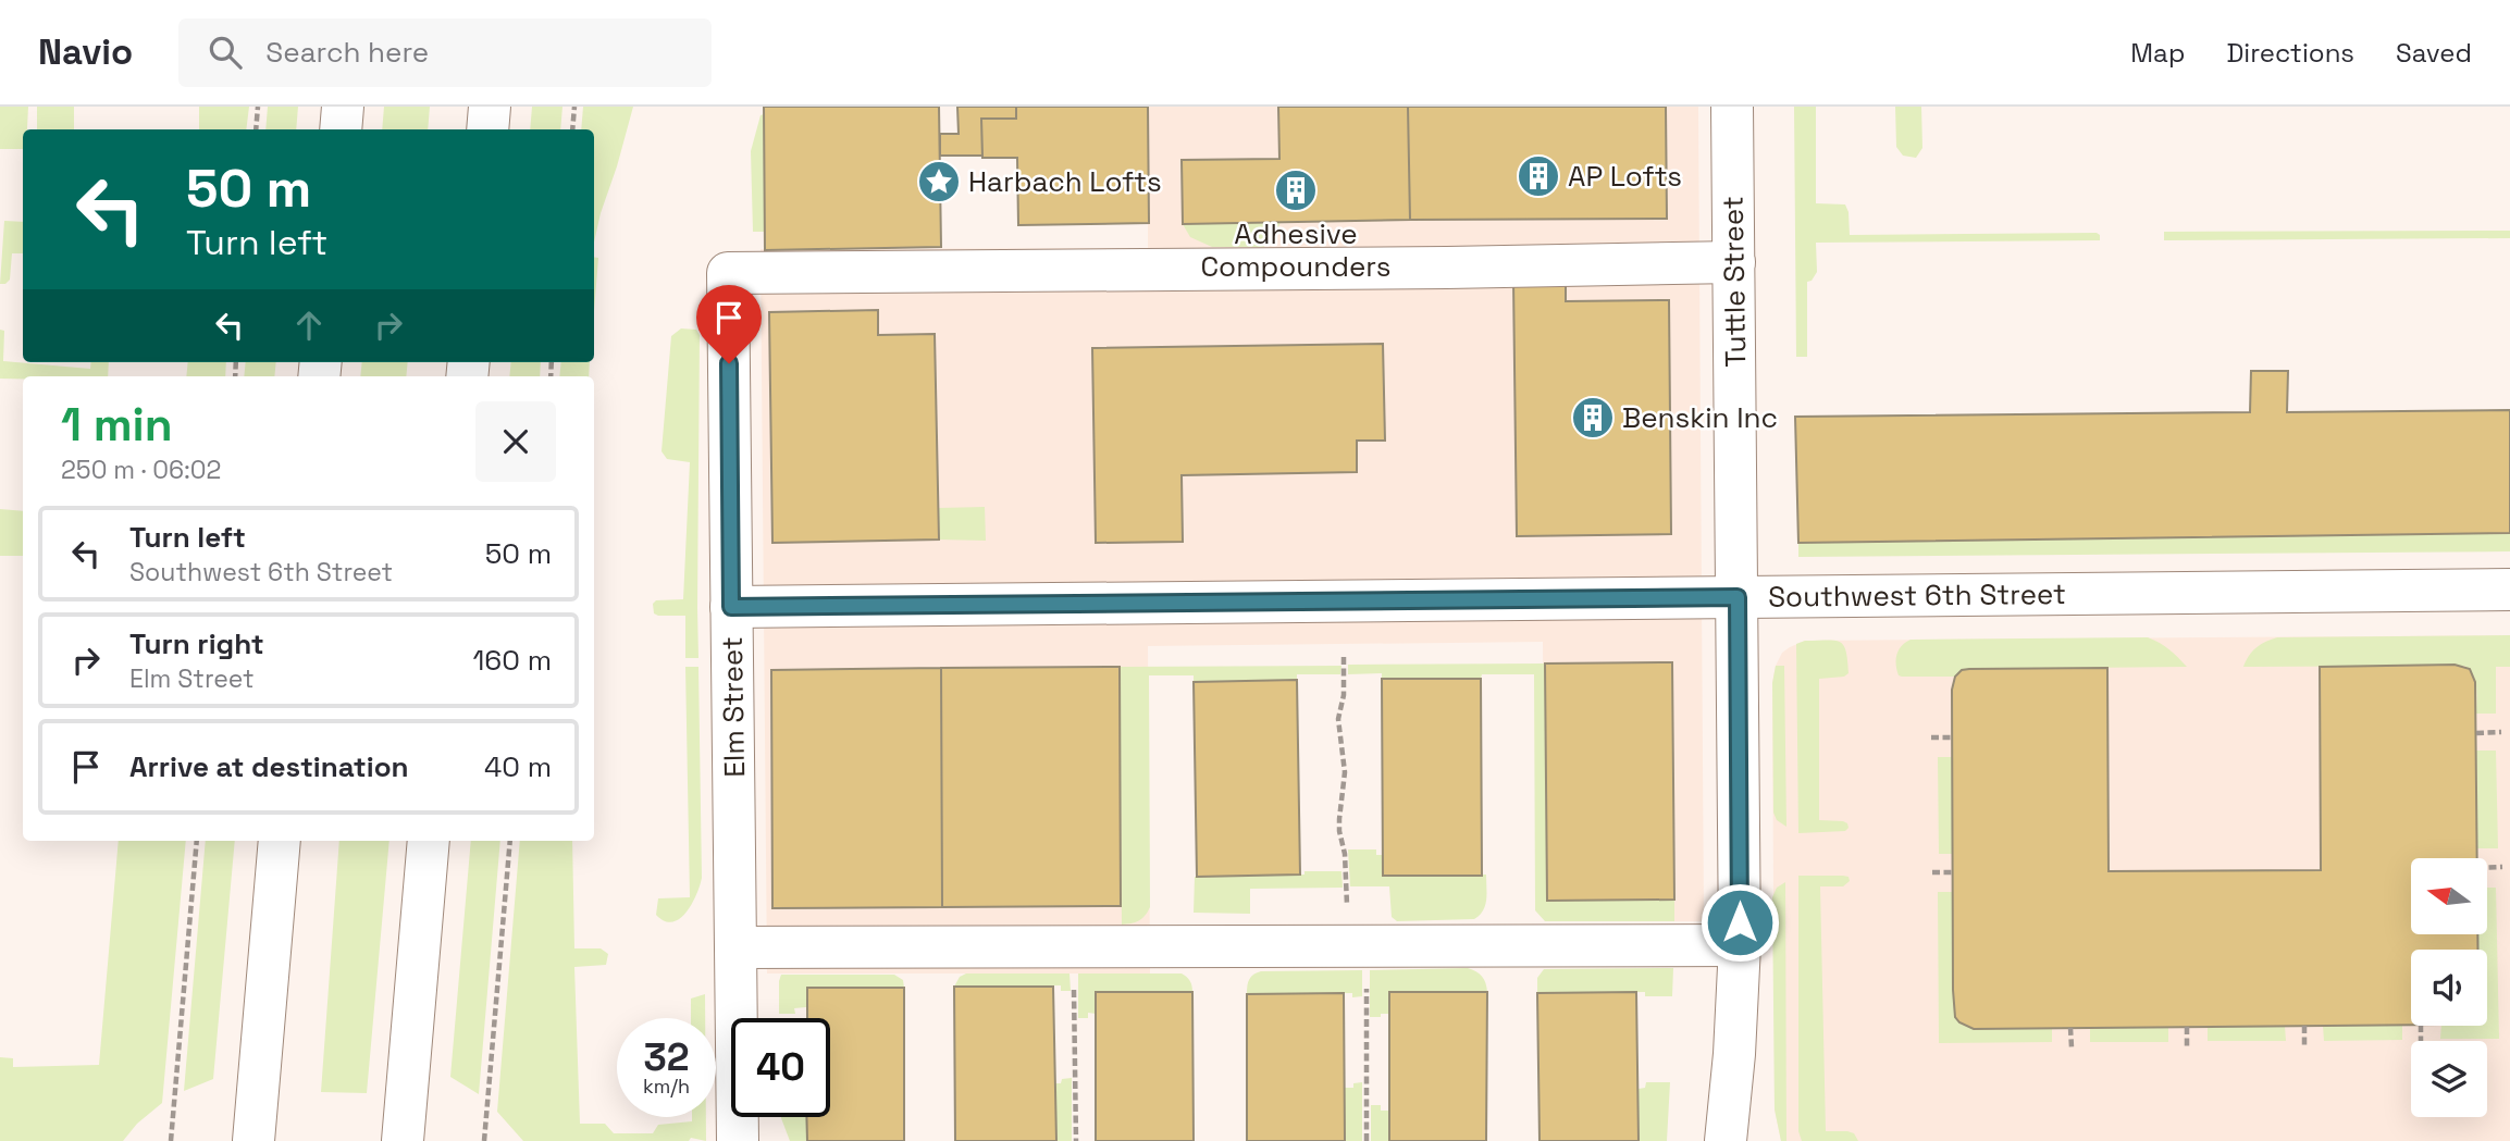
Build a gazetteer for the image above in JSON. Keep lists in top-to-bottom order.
{
  "streets": {
    "street": ["Tuttle Street", "Southwest 6th Street", "Elm Street"]
  },
  "crossings": [
    ["Tuttle Street", "Southwest 6th Street"],
    ["Tuttle Street", "Elm Street"],
    ["Southwest 6th Street", "Elm Street"]
  ],
  "places": {
    "building": ["AP Lofts", "Adhesive Compounders", "Benskin Inc"],
    "place": ["Harbach Lofts"]
  },
  "north": "left",
  "page": {
    "header": "Navio",
    "search": "Search here",
    "nav": ["Map", "Directions", "Saved"],
    "turn": ["50 m", "Turn left"],
    "heading": ["1 min", "250 m · 06:02"],
    "list": [
      {
        "name": "Turn left",
        "note": "Southwest 6th Street",
        "value": "50 m"
      },
      {
        "name": "Turn right",
        "note": "Elm Street",
        "value": "160 m"
      },
      {
        "name": "Arrive at destination",
        "value": "40 m"
      }
    ],
    "speed": "32 km/h",
    "limit": "40"
  }
}
